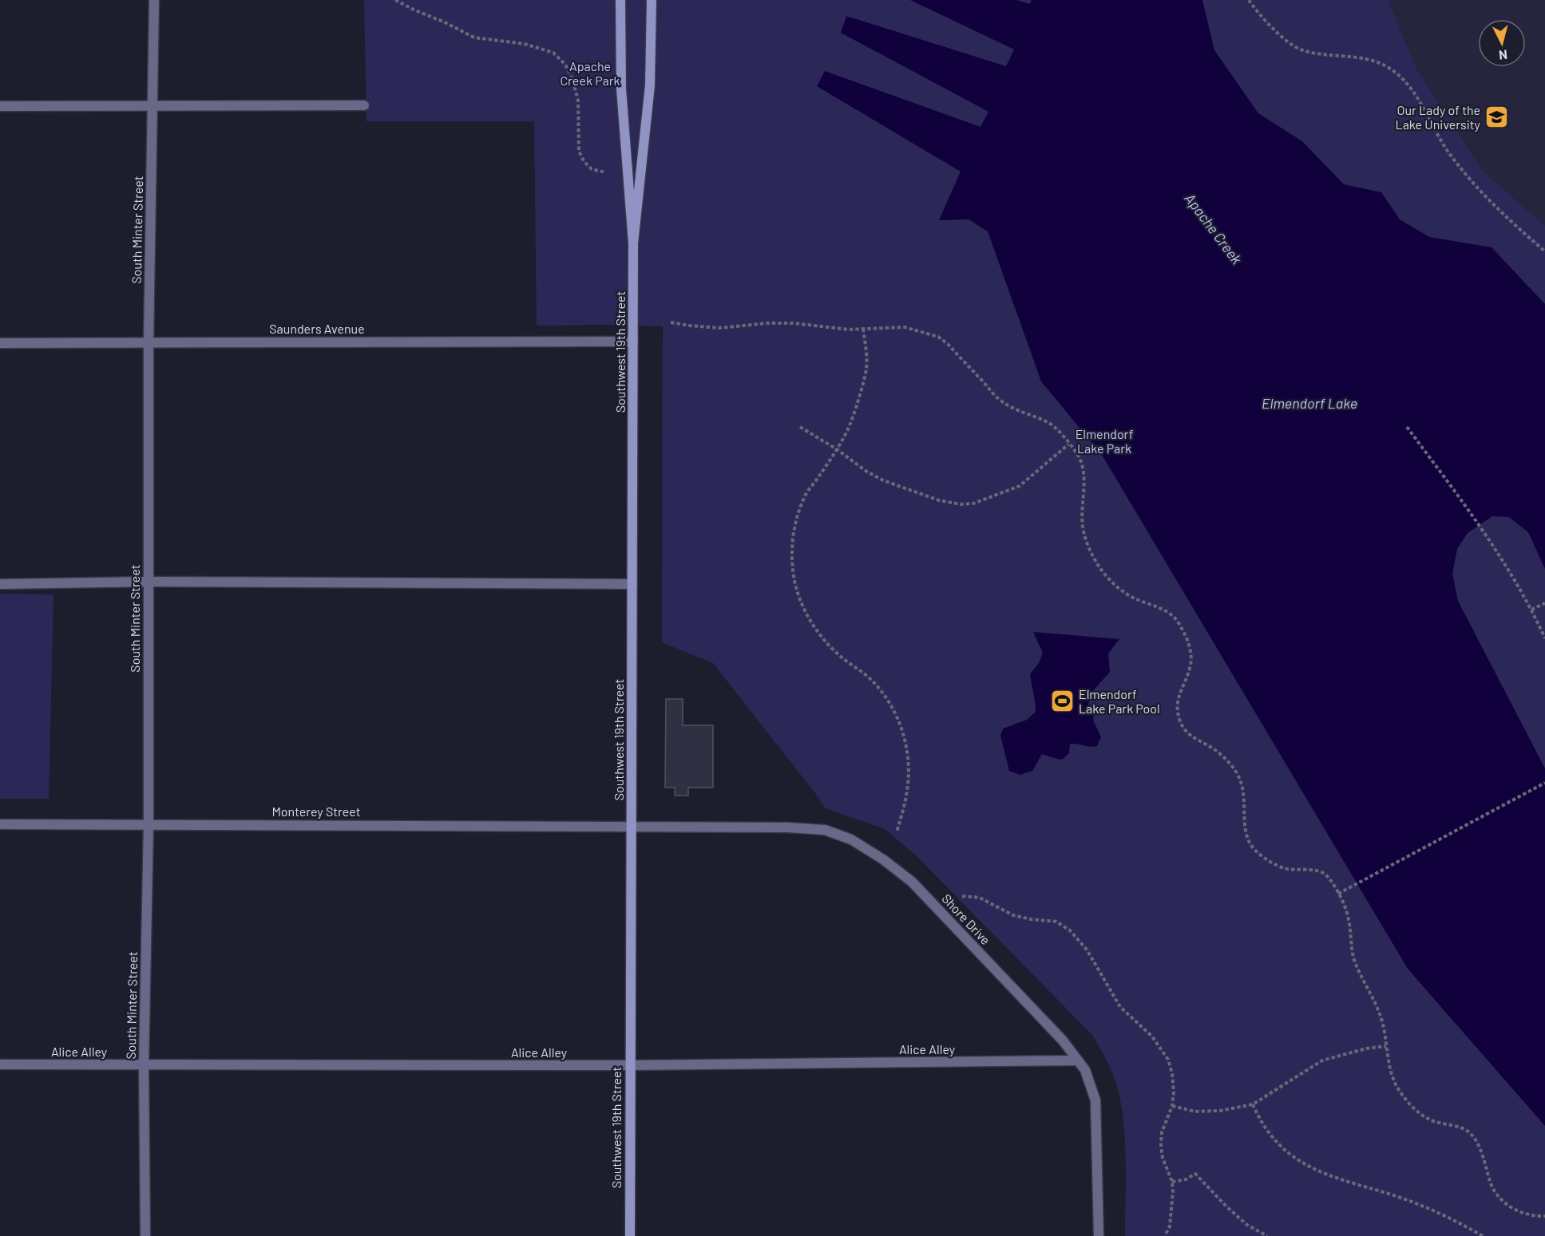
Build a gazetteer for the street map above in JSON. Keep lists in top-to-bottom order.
{
  "streets": {
    "street": [
      "South Minter Street",
      "Saunders Avenue",
      "Southwest 19th Street",
      "Monterey Street",
      "Shore Drive",
      "Alice Alley"
    ]
  },
  "crossings": [
    ["South Minter Street", "Saunders Avenue"],
    ["South Minter Street", "Monterey Street"],
    ["South Minter Street", "Alice Alley"],
    ["Saunders Avenue", "Southwest 19th Street"],
    ["Southwest 19th Street", "Monterey Street"],
    ["Southwest 19th Street", "Shore Drive"],
    ["Southwest 19th Street", "Alice Alley"],
    ["Monterey Street", "Shore Drive"],
    ["Shore Drive", "Alice Alley"]
  ],
  "water": ["Apache Creek", "Elmendorf Lake"],
  "parks": ["Apache Creek Park", "Elmendorf Lake Park"],
  "places": {
    "school or university": ["Our Lady of the Lake University"],
    "sports": ["Elmendorf Lake Park Pool"]
  },
  "north": "bottom"
}
